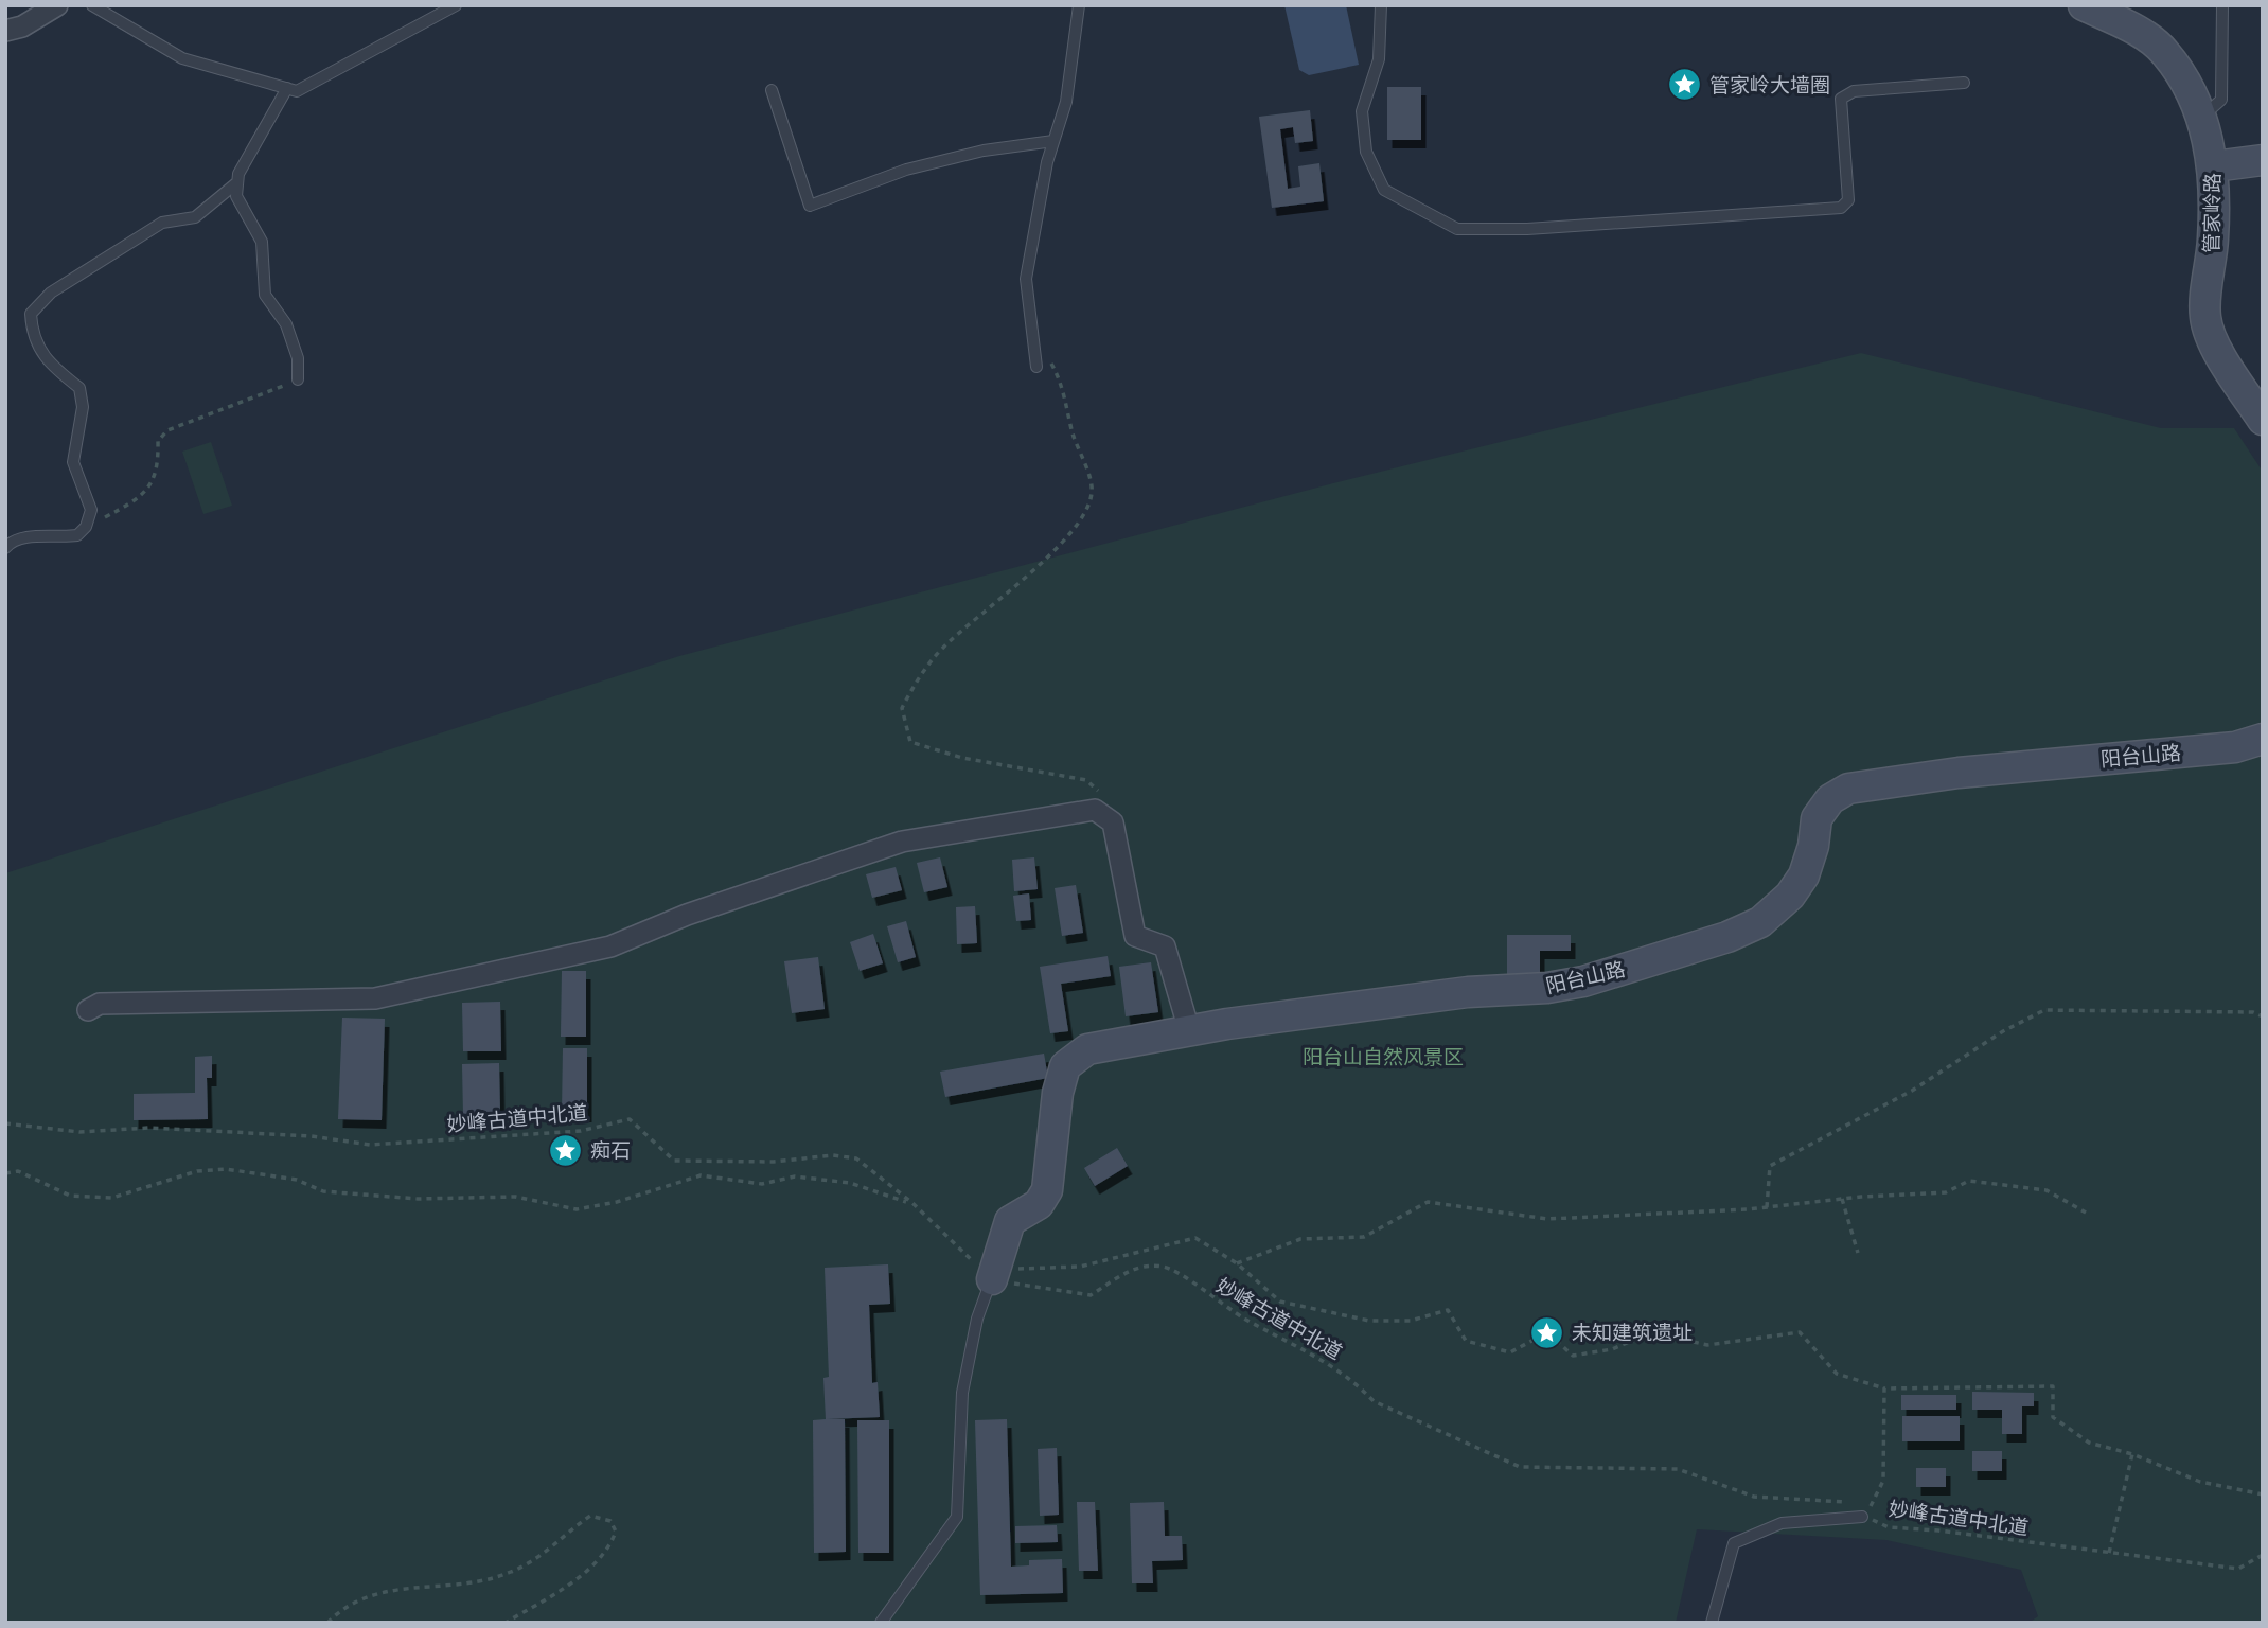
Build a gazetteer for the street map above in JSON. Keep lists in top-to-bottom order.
{
  "streets": {
    "street": ["管家岭路", "阳台山路"],
    "path": ["妙峰古道中北道"]
  },
  "crossings": [
    ["阳台山路", "妙峰古道中北道"]
  ],
  "parks": ["阳台山自然风景区"],
  "places": {
    "place": ["管家岭大墙圈", "痴石", "未知建筑遗址"]
  }
}
